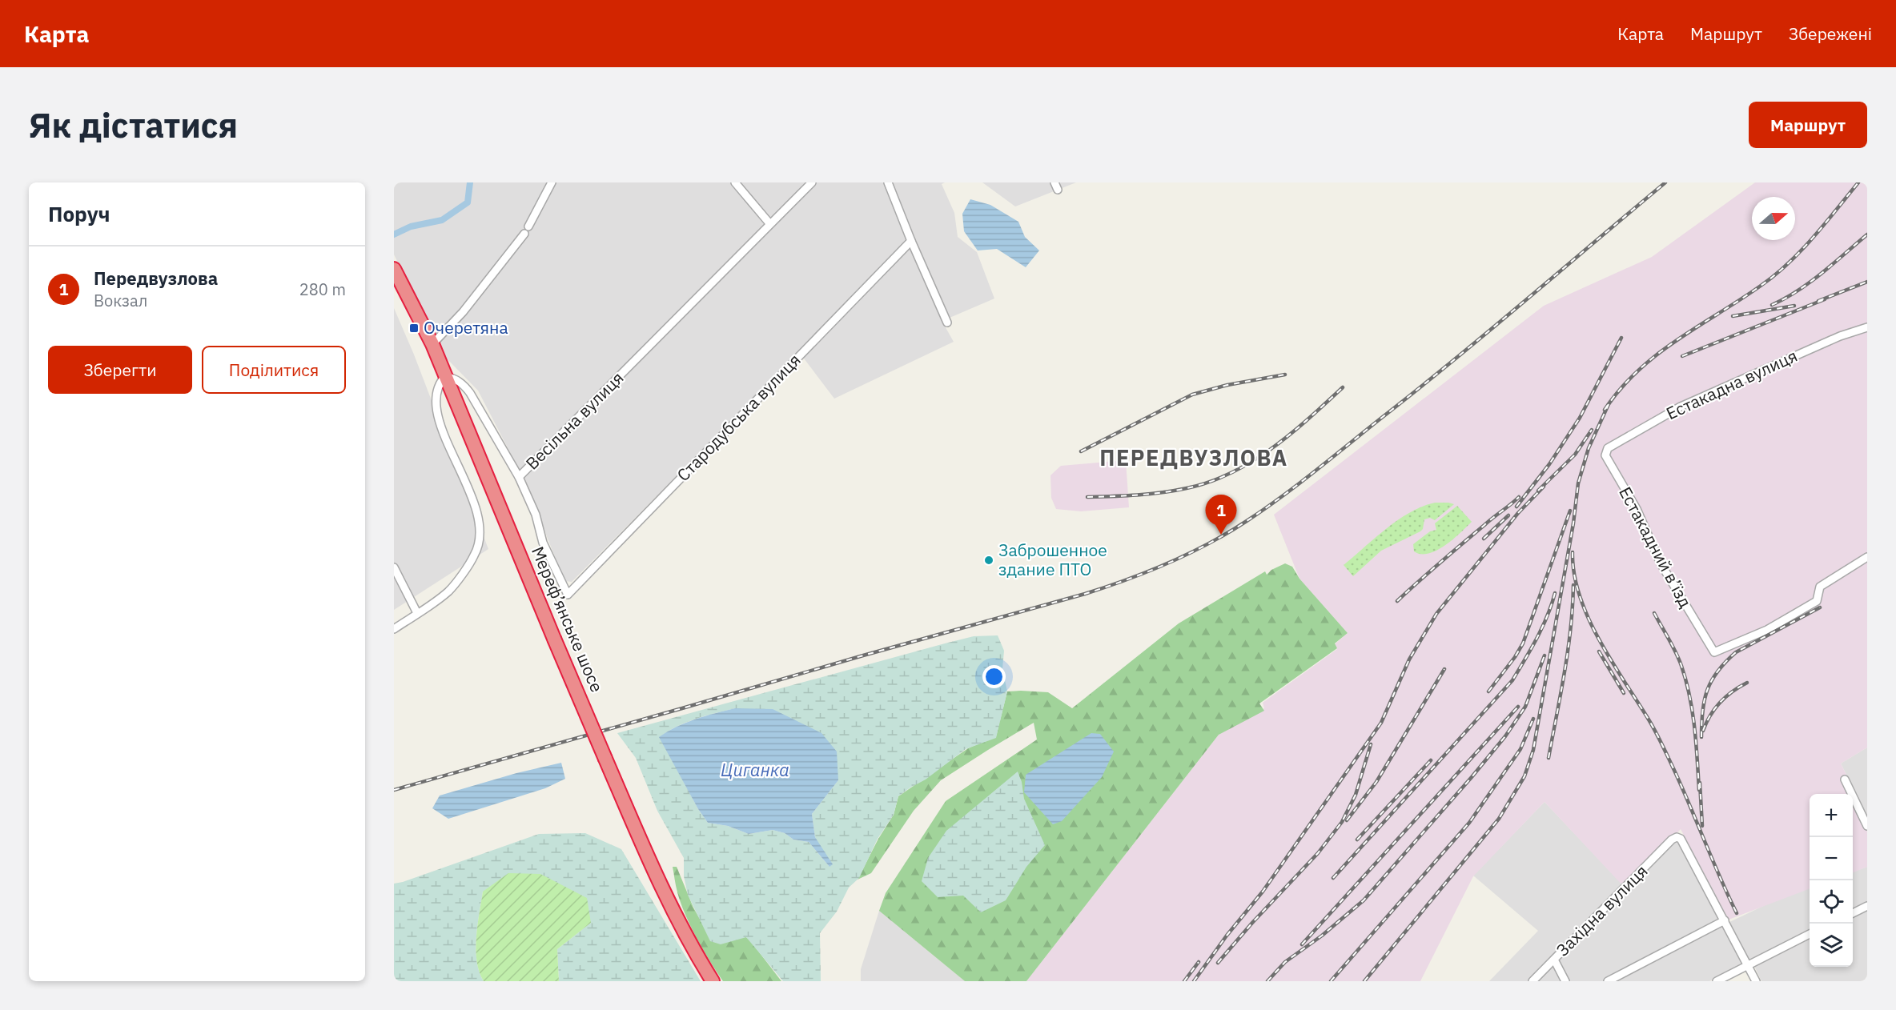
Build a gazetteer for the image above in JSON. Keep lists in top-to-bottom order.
{
  "streets": {
    "highway": ["Мереф’янське шосе"],
    "street": [
      "Естакадна вулиця",
      "Стародубська вулиця",
      "Весільна вулиця",
      "Естакадний в’їзд",
      "Західна вулиця"
    ]
  },
  "crossings": [
    ["Естакадна вулиця", "Естакадний в’їзд"],
    ["Стародубська вулиця", "Весільна вулиця"],
    ["Весільна вулиця", "Мереф’янське шосе"]
  ],
  "districts": ["ПЕРЕДВУЗЛОВА"],
  "water": ["Циганка"],
  "places": {
    "transit": ["Очеретяна"],
    "other": ["Заброшенное здание ПТО"]
  },
  "north": "right",
  "page": {
    "header": "Карта",
    "nav": ["Карта", "Маршрут", "Збережені"],
    "buttons": [
      "Маршрут",
      ["Зберегти", "Поділитися"]
    ],
    "title": "Як дістатися",
    "heading": "Поруч",
    "list": [
      {
        "mark": "1",
        "name": "Передвузлова",
        "note": "Вокзал",
        "value": "280 m"
      }
    ],
    "pins": "1",
    "map_buttons": ["+", "−"]
  }
}
